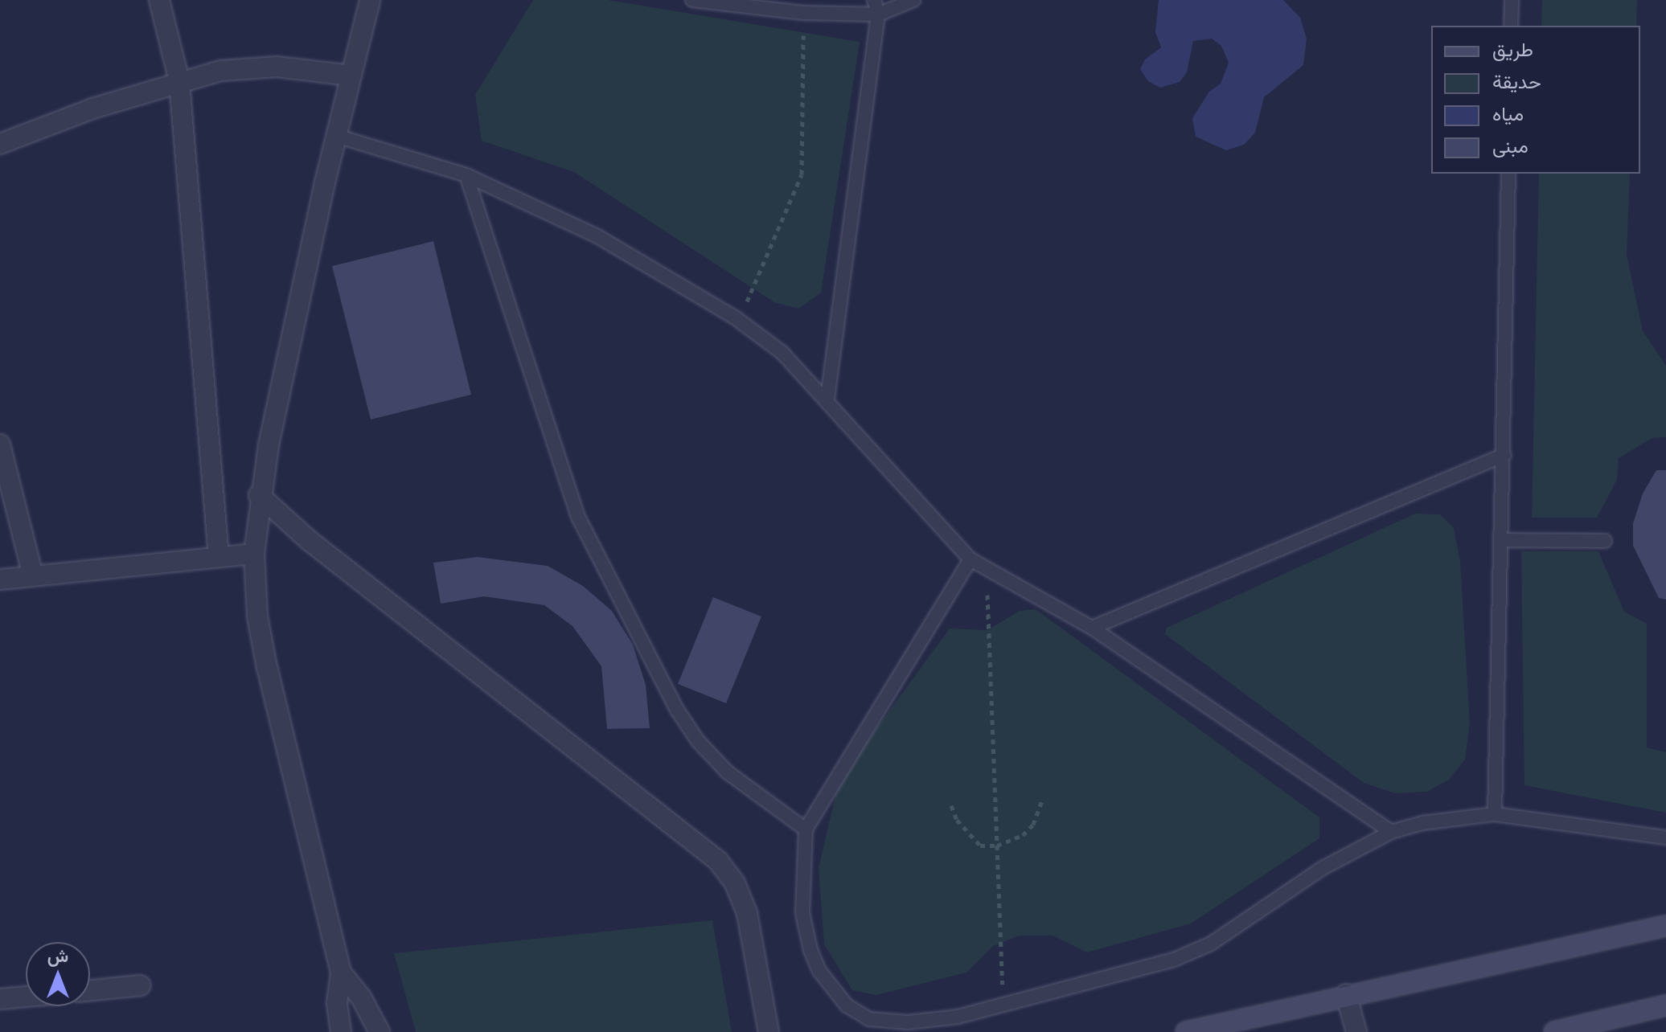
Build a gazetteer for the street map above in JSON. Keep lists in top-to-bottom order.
{
  "legend": [
    "طريق",
    "حديقة",
    "مياه",
    "مبنى"
  ],
  "north": "top"
}
